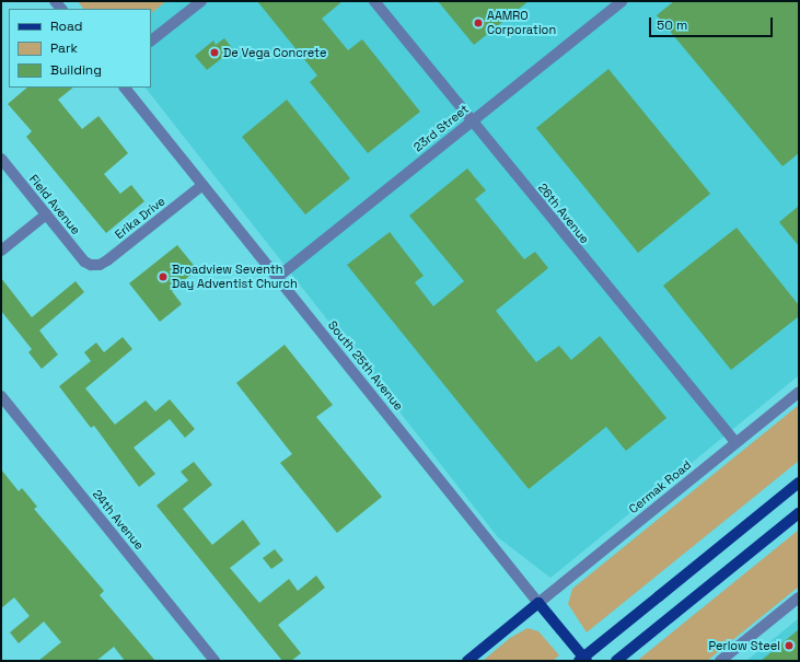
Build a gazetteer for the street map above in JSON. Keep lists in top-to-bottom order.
{
  "streets": {
    "main road": ["South 25th Avenue"],
    "street": [
      "23rd Street",
      "Field Avenue",
      "26th Avenue",
      "Erika Drive",
      "Cermak Road",
      "24th Avenue"
    ]
  },
  "crossings": [
    ["23rd Street", "26th Avenue"],
    ["23rd Street", "South 25th Avenue"],
    ["Field Avenue", "Erika Drive"],
    ["26th Avenue", "Cermak Road"],
    ["Erika Drive", "South 25th Avenue"],
    ["South 25th Avenue", "Cermak Road"]
  ],
  "places": [
    "AAMRO Corporation",
    "De Vega Concrete",
    "Broadview Seventh Day Adventist Church",
    "Perlow Steel"
  ],
  "legend": ["Road", "Park", "Building"],
  "scale_bar": "50 m"
}
